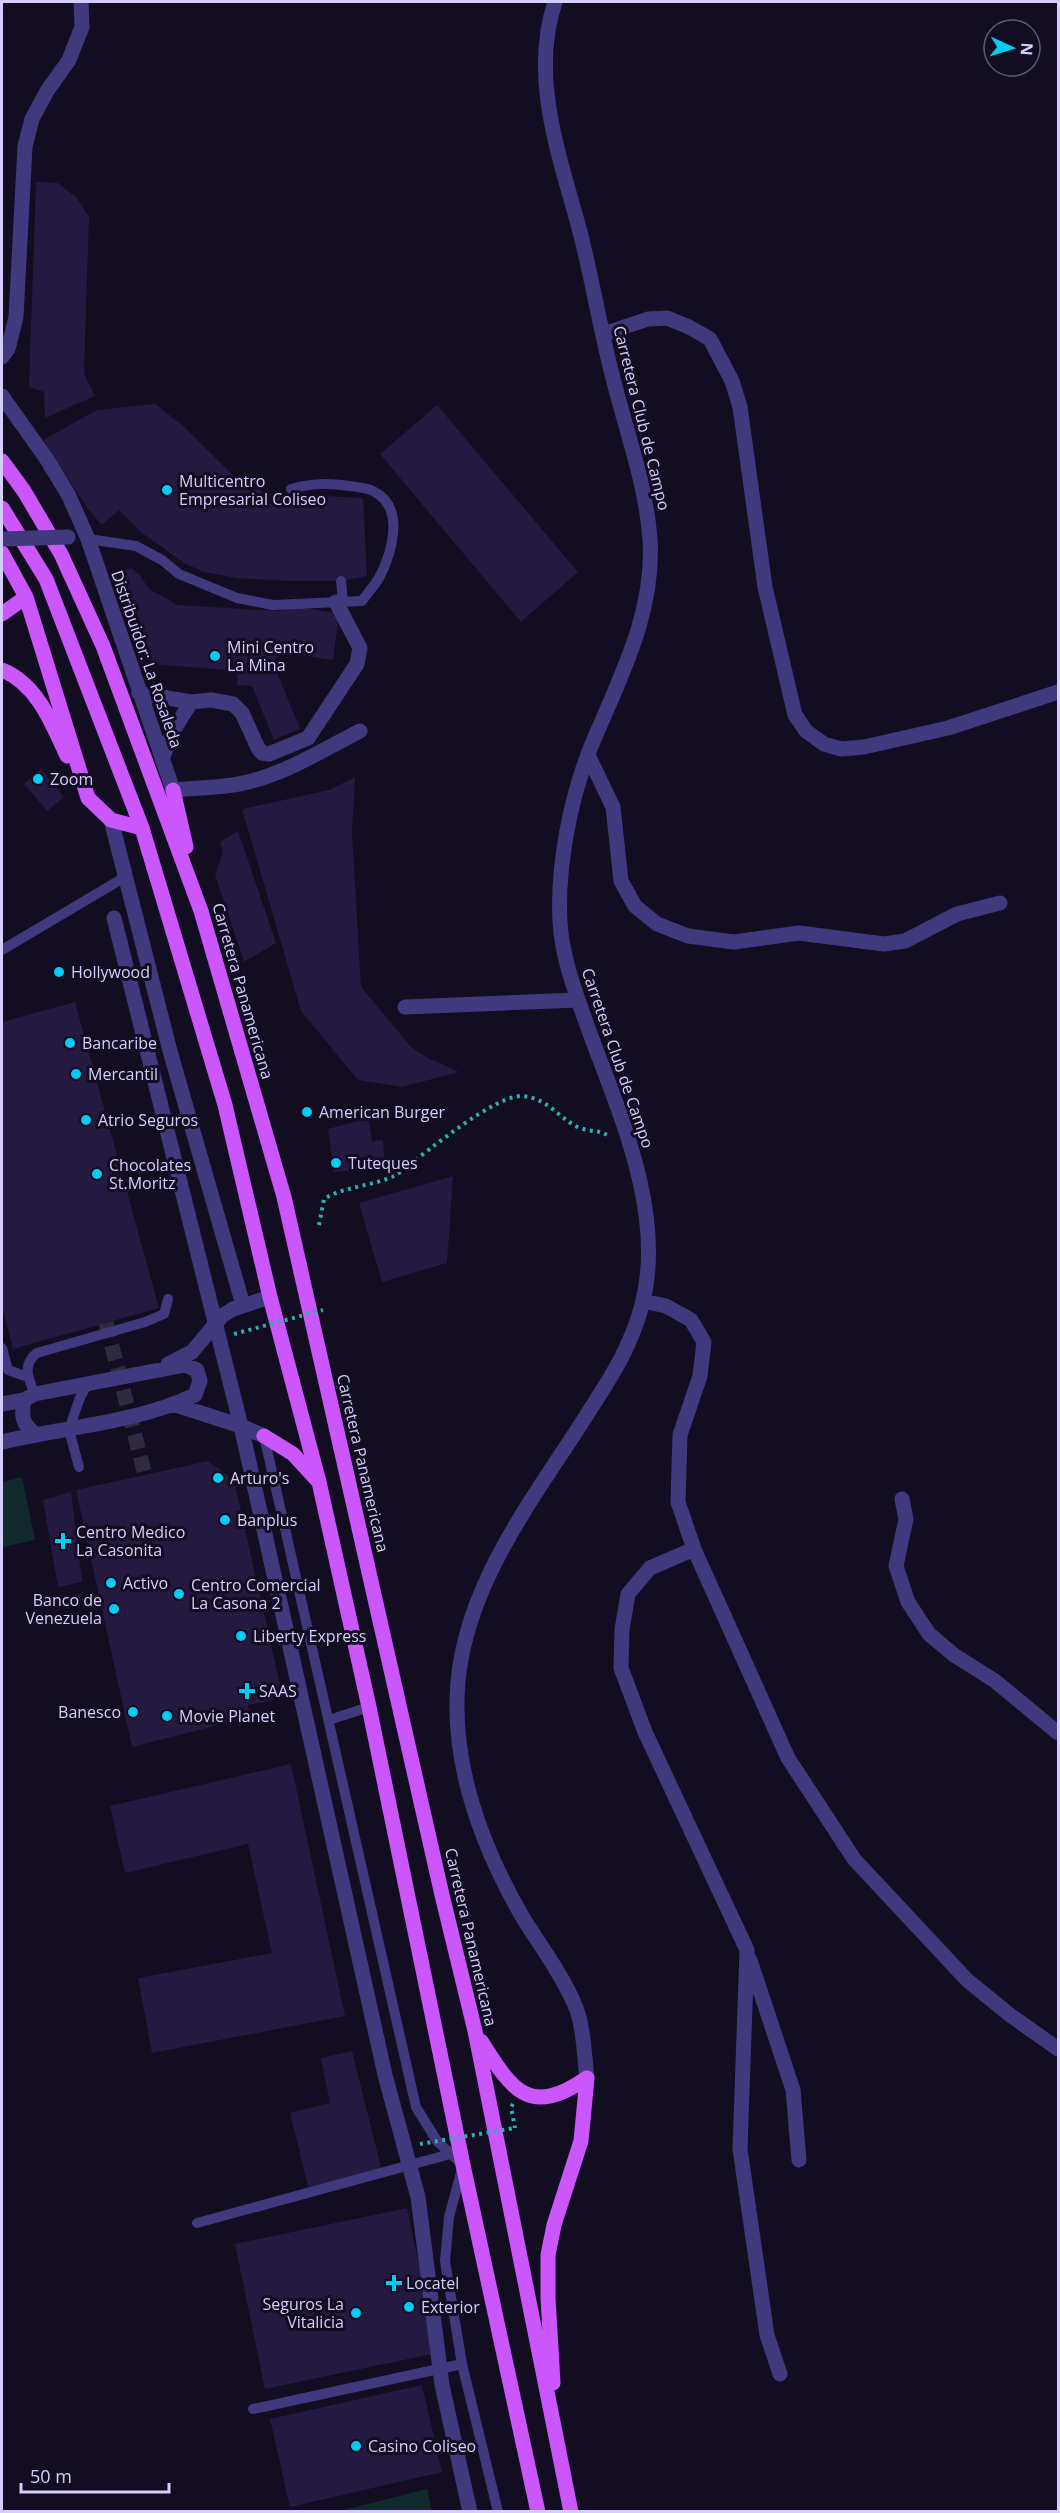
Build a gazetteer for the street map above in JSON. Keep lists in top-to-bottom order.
{
  "streets": {
    "main road": ["Carretera Panamericana"],
    "street": ["Carretera Club de Campo", "Distribuidor: La Rosaleda"]
  },
  "places": {
    "other": [
      "Multicentro Empresarial Coliseo",
      "Mini Centro La Mina",
      "Zoom",
      "Hollywood",
      "Bancaribe",
      "Mercantil",
      "American Burger",
      "Atrio Seguros",
      "Tuteques",
      "Chocolates St.Moritz",
      "Arturo's",
      "Banplus",
      "Activo",
      "Centro Comercial La Casona 2",
      "Banco de Venezuela",
      "Liberty Express",
      "Banesco",
      "Movie Planet",
      "Exterior",
      "Seguros La Vitalicia",
      "Casino Coliseo"
    ],
    "health": ["Centro Medico La Casonita", "SAAS", "Locatel"]
  },
  "scale_bar": "50 m",
  "north": "right"
}
